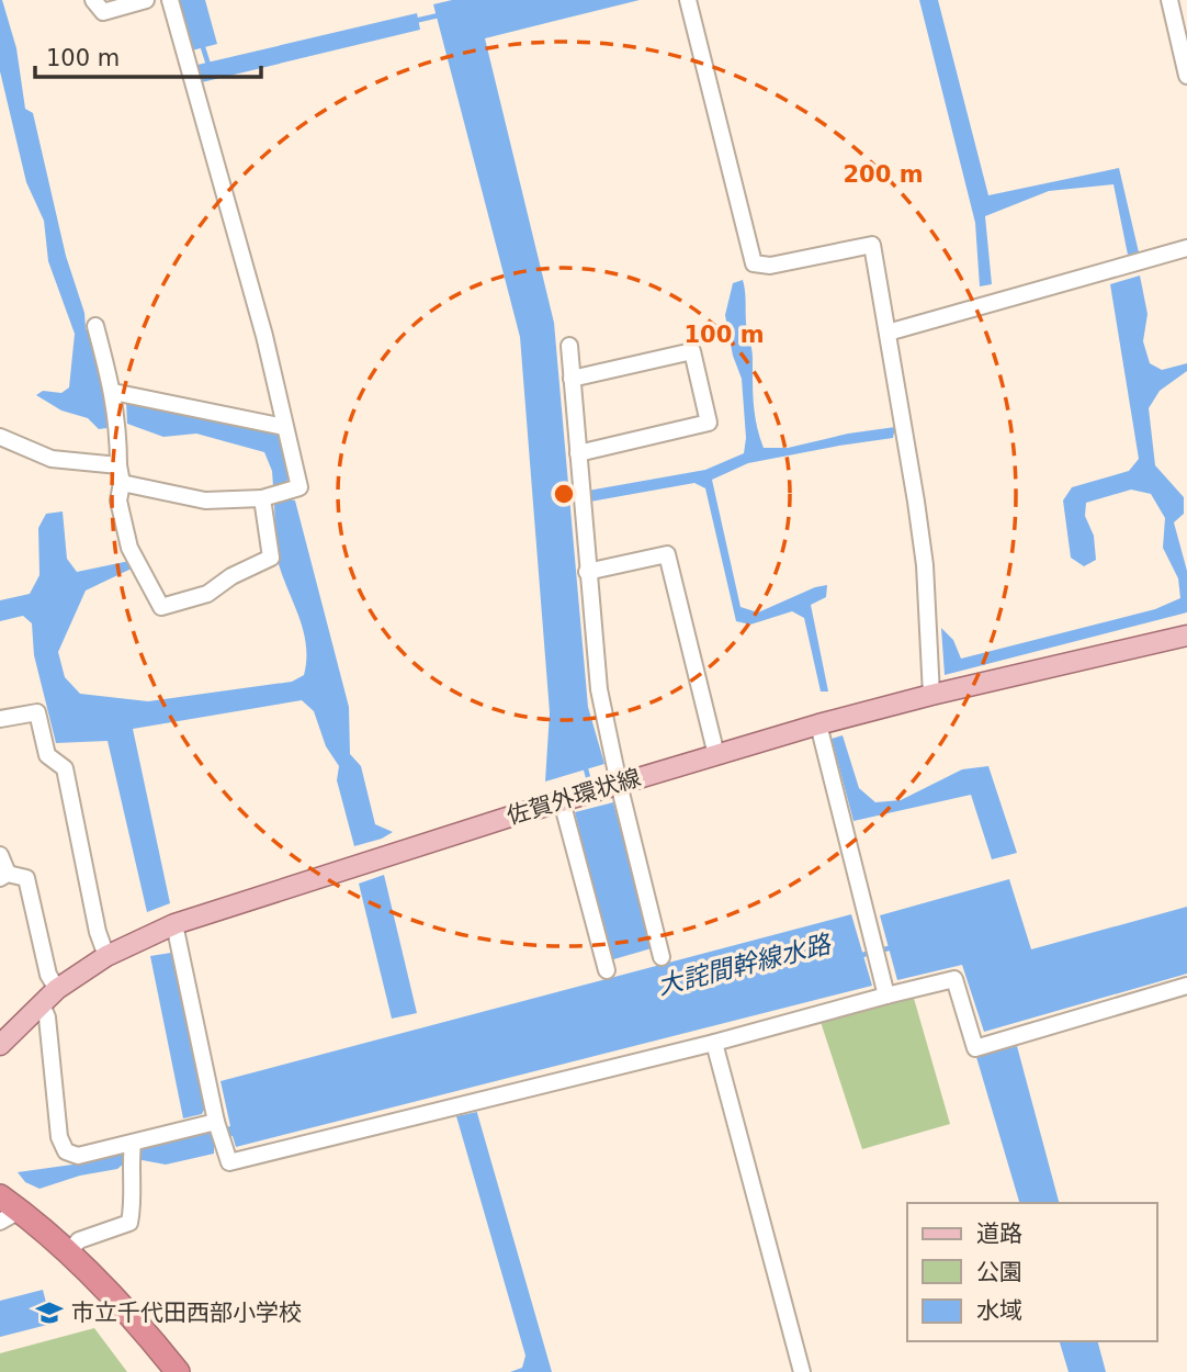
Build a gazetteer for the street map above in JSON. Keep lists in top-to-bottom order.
{
  "streets": {
    "main road": ["佐賀外環状線"]
  },
  "water": ["大詫間幹線水路"],
  "places": {
    "school or university": ["市立千代田西部小学校"]
  },
  "legend": ["道路", "公園", "水域"],
  "scale_bar": "100 m",
  "rings": ["200 m", "100 m"]
}
